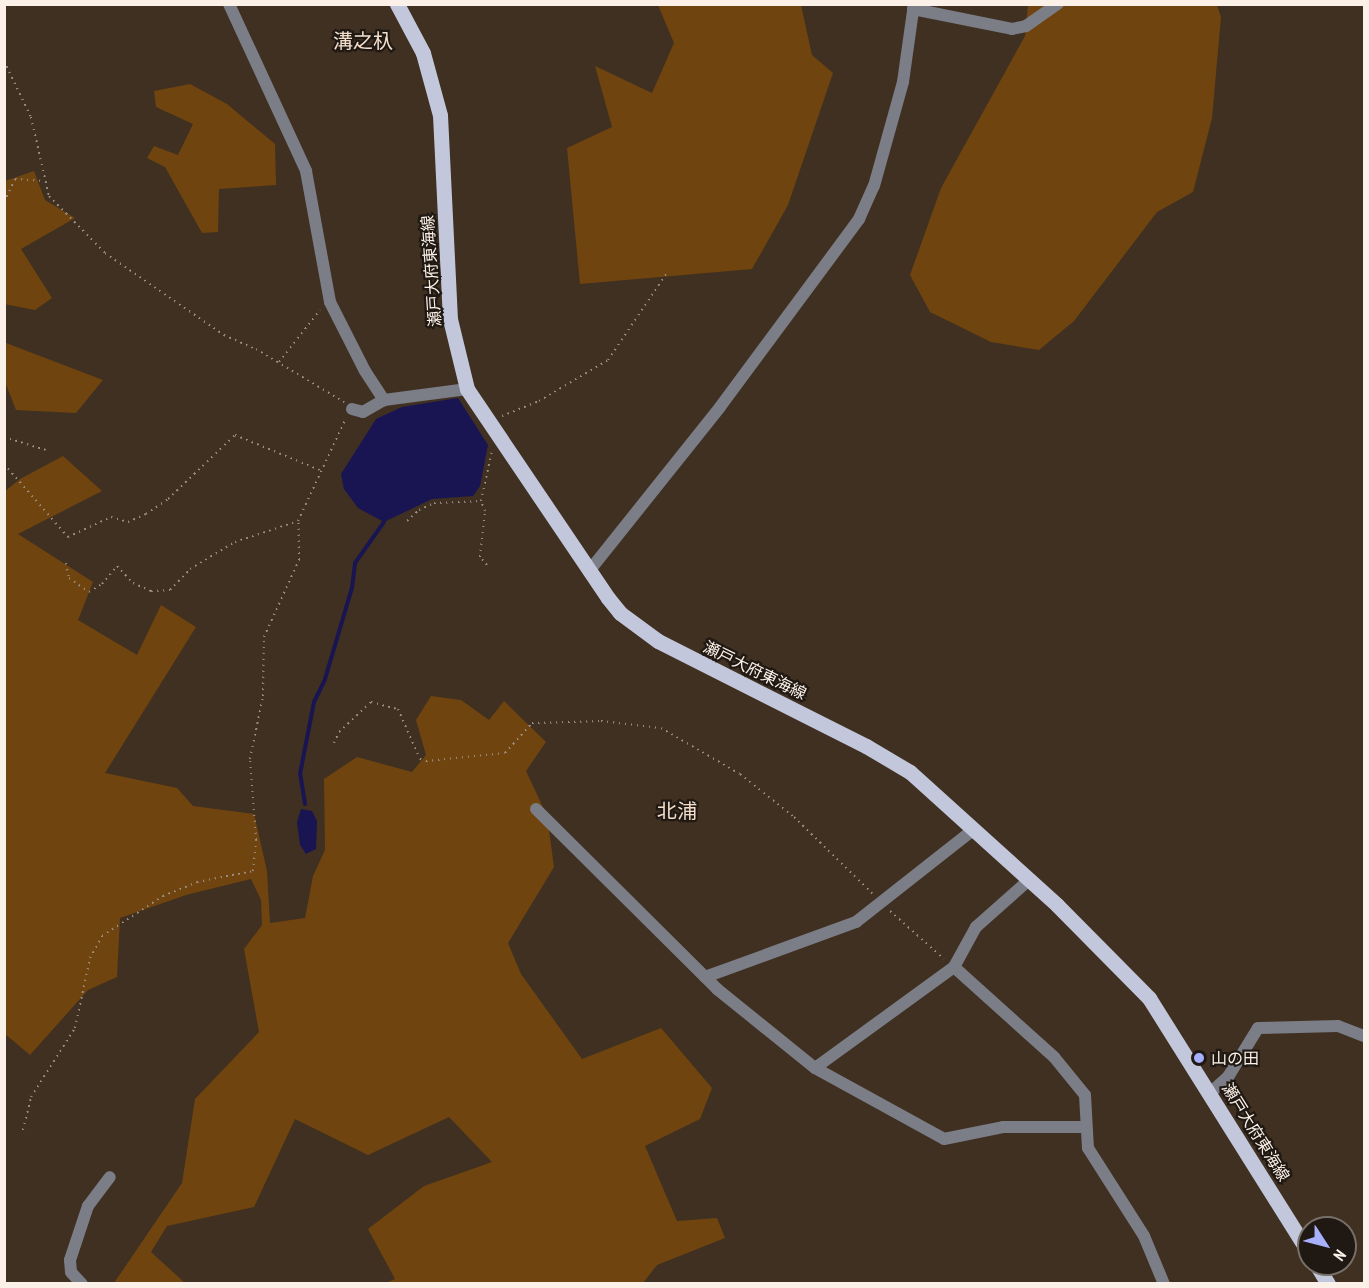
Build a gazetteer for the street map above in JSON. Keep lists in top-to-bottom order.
{
  "streets": {
    "main road": ["瀬戸大府東海線"]
  },
  "districts": ["溝之杁", "北浦"],
  "places": ["山の田"],
  "north": "bottom right"
}
